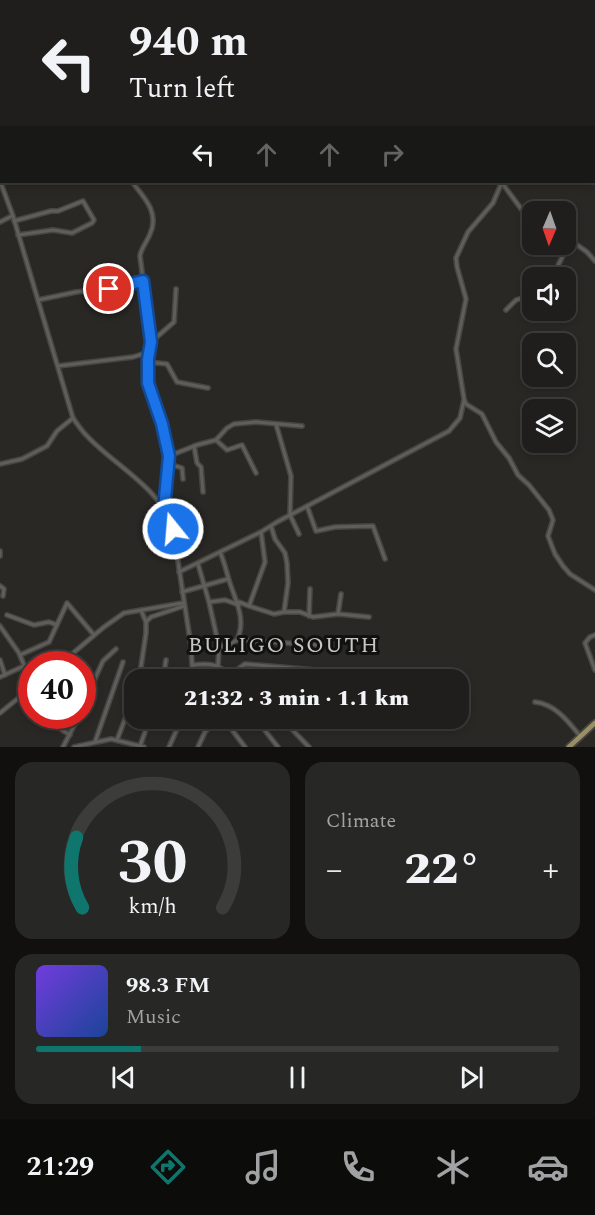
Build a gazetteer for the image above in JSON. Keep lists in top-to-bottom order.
{
  "districts": ["BULIGO SOUTH"],
  "north": "bottom",
  "page": {
    "turn": ["940 m", "Turn left"],
    "limit": "40",
    "trip": "21:32 · 3 min · 1.1 km",
    "tile": "Climate",
    "heat": ["−", "22°", "+"],
    "song": ["98.3 FM", "Music"],
    "tabs": "21:29",
    "gauge": ["30", "km/h"]
  }
}
